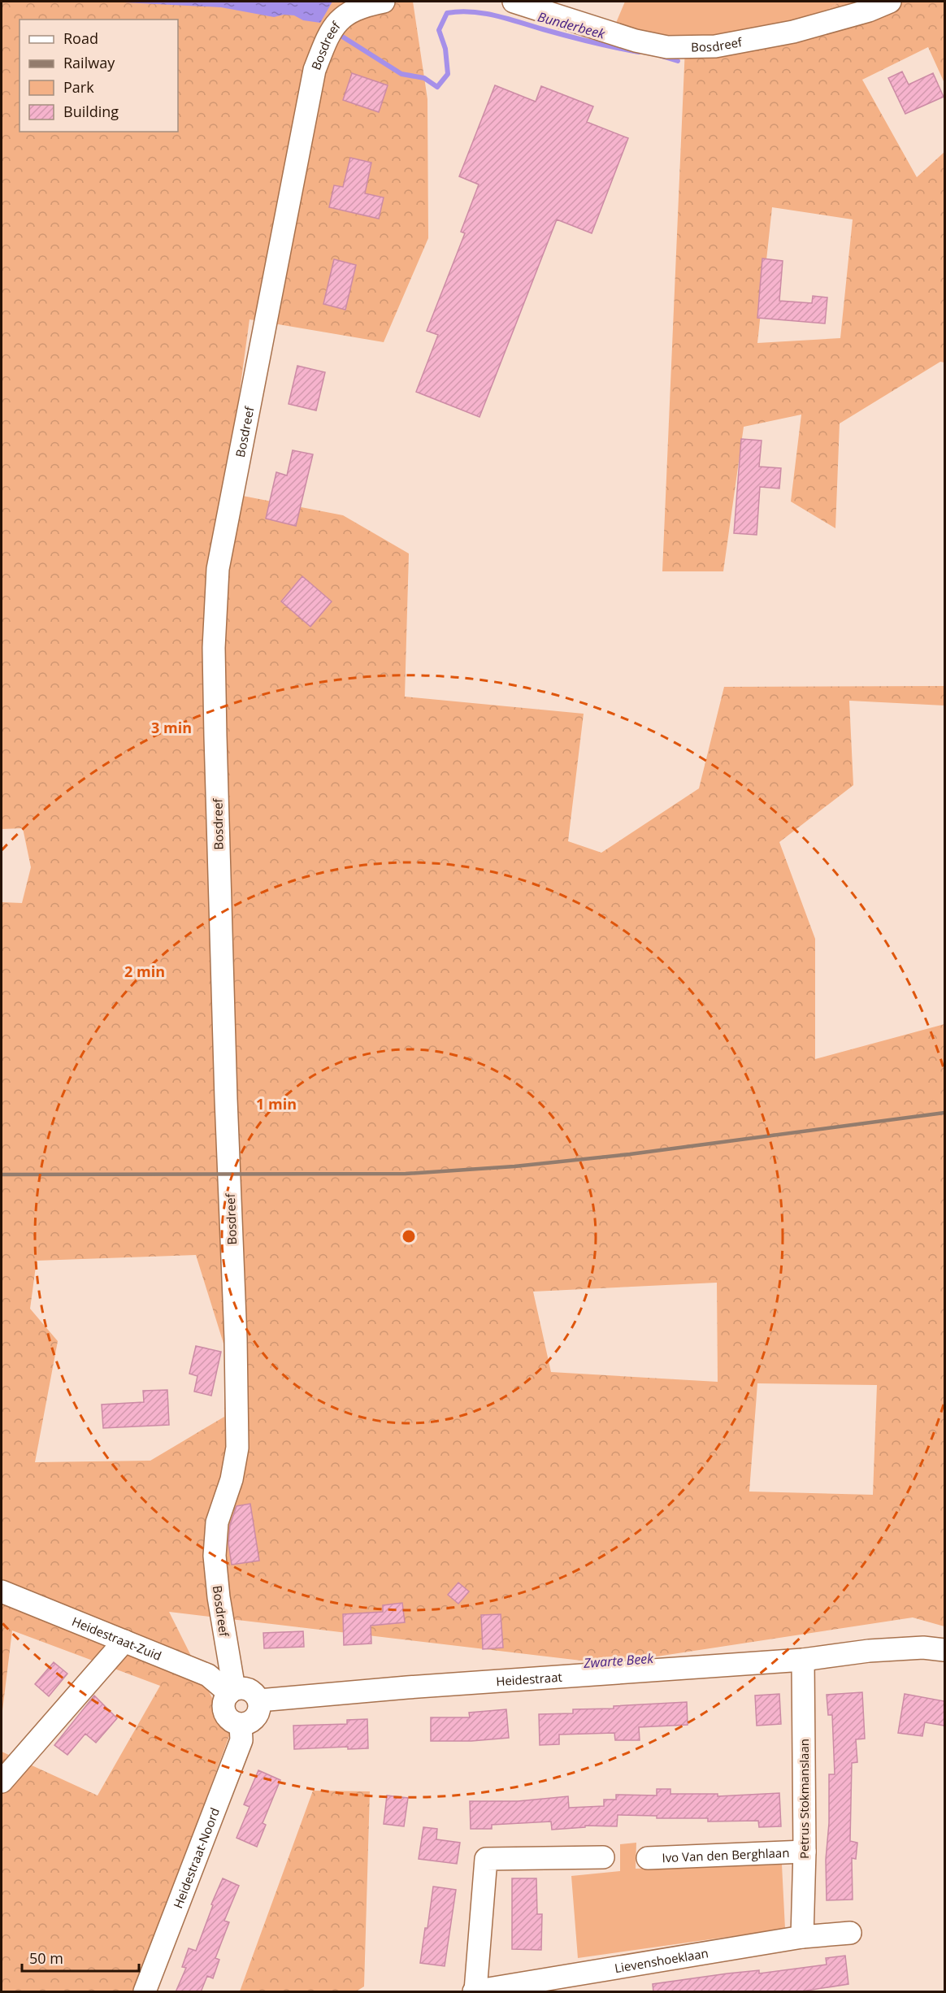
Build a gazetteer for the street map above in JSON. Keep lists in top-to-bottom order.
{
  "streets": {
    "street": [
      "Bosdreef",
      "Heidestraat-Zuid",
      "Heidestraat",
      "Petrus Stokmanslaan",
      "Ivo Van den Berghlaan",
      "Heidestraat-Noord",
      "Lievenshoeklaan"
    ]
  },
  "crossings": [
    ["Bosdreef", "Heidestraat-Zuid"],
    ["Bosdreef", "Heidestraat"],
    ["Bosdreef", "Heidestraat-Noord"],
    ["Heidestraat-Zuid", "Heidestraat"],
    ["Heidestraat-Zuid", "Heidestraat-Noord"],
    ["Heidestraat", "Petrus Stokmanslaan"],
    ["Heidestraat", "Heidestraat-Noord"],
    ["Petrus Stokmanslaan", "Ivo Van den Berghlaan"],
    ["Petrus Stokmanslaan", "Lievenshoeklaan"]
  ],
  "water": ["Bunderbeek", "Zwarte Beek"],
  "legend": [
    "Road",
    "Railway",
    "Park",
    "Building"
  ],
  "scale_bar": "50 m",
  "rings": ["3 min", "2 min", "1 min"]
}
